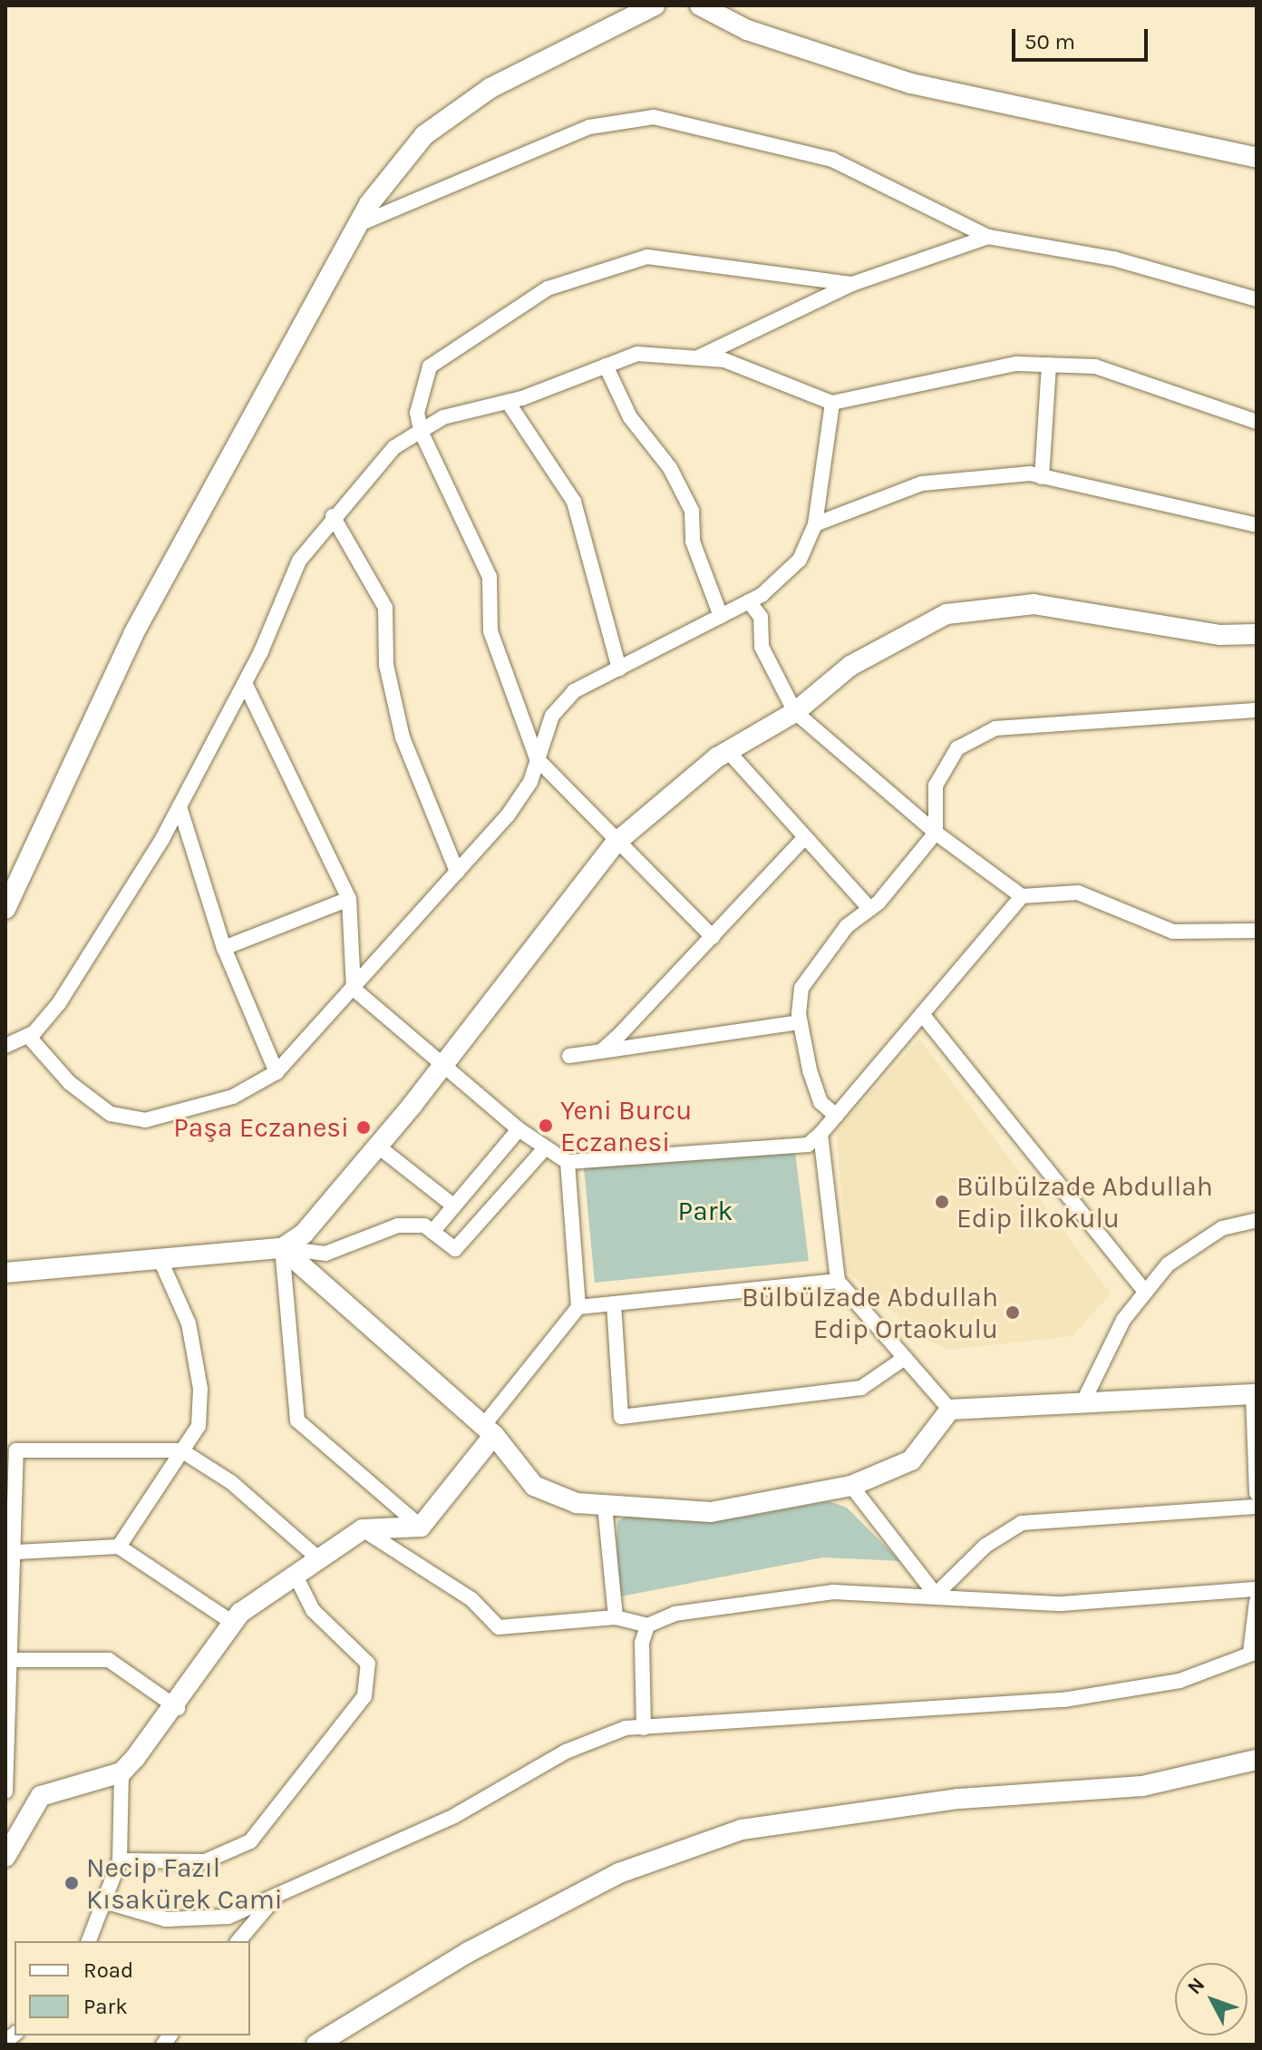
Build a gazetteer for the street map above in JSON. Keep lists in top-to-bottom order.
{
  "parks": ["Park"],
  "places": [
    "Yeni Burcu Eczanesi",
    "Paşa Eczanesi",
    "Bülbülzade Abdullah Edip İlkokulu",
    "Bülbülzade Abdullah Edip Ortaokulu",
    "Necip Fazıl Kısakürek Cami"
  ],
  "legend": ["Road", "Park"],
  "scale_bar": "50 m",
  "north": "top left"
}
